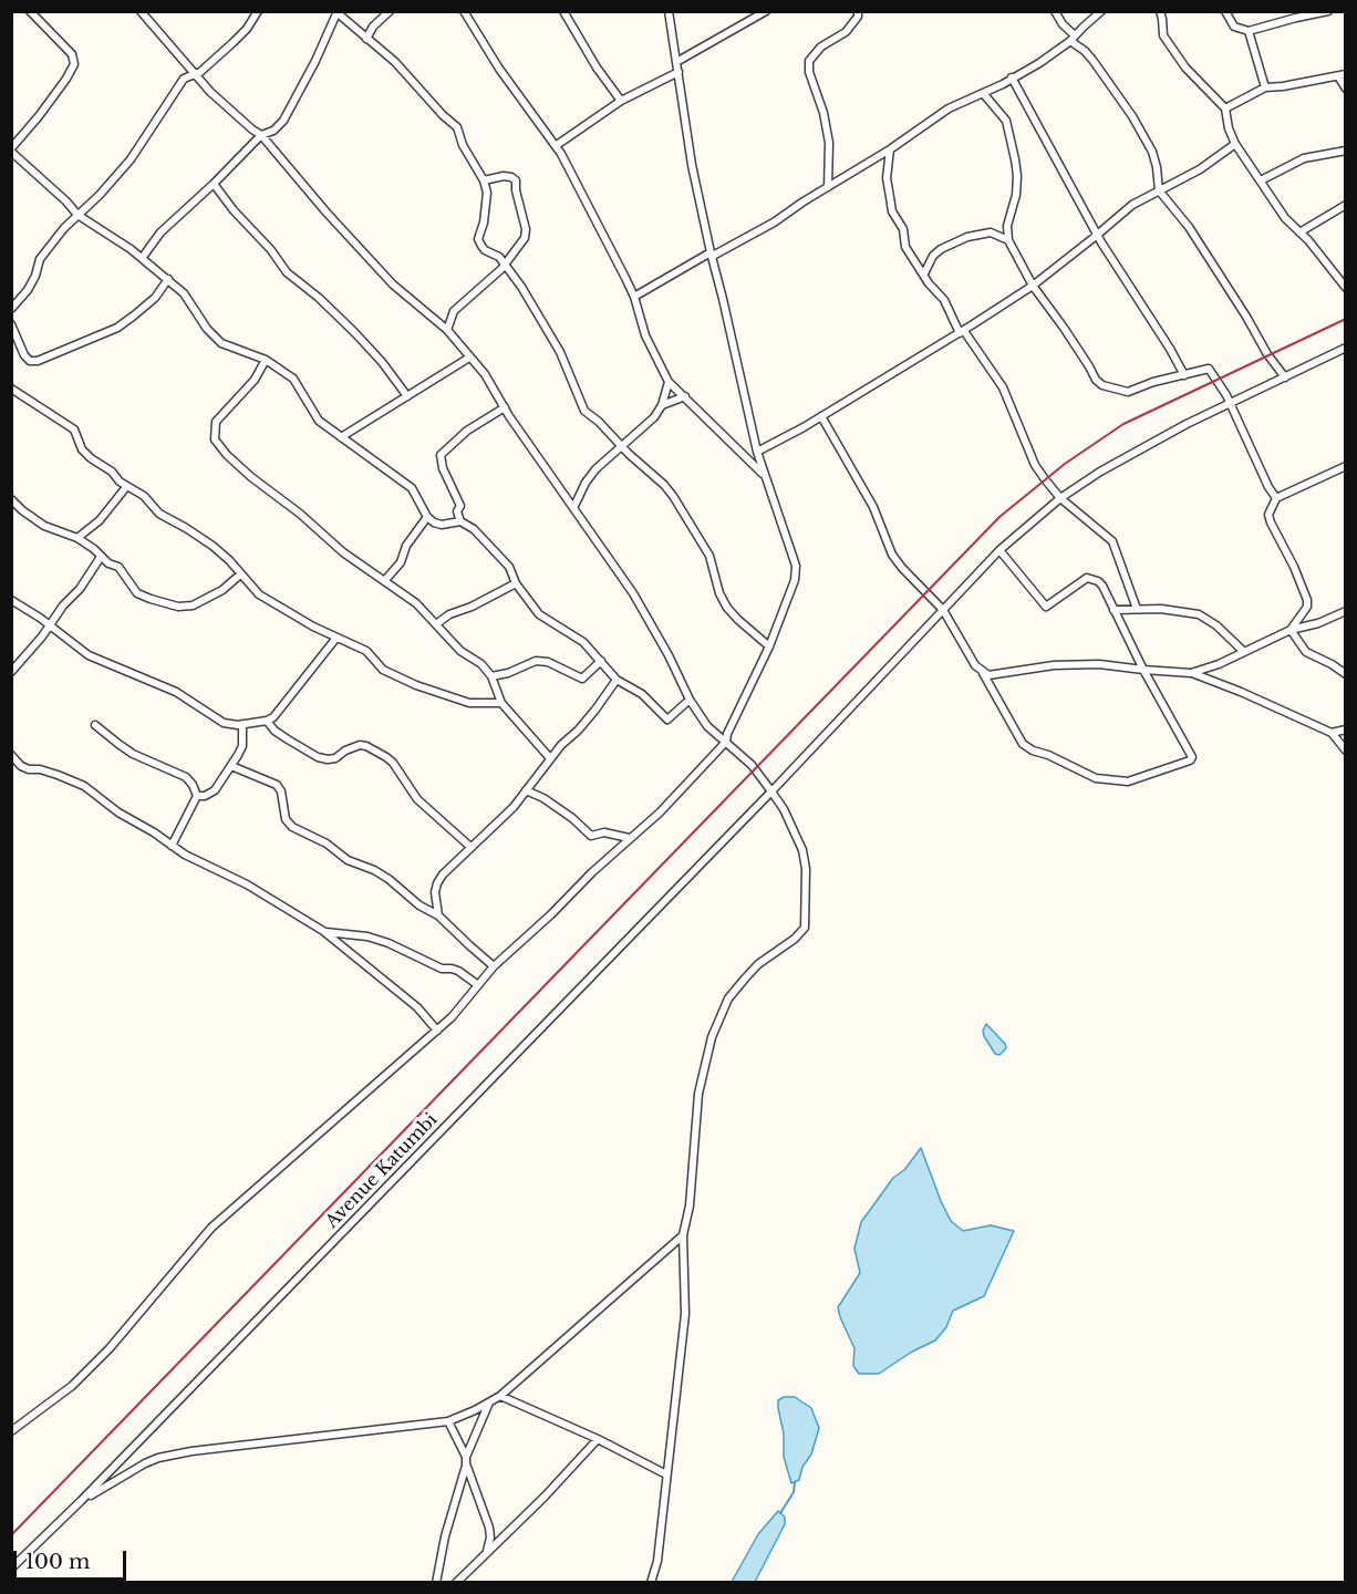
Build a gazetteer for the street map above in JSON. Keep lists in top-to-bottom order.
{
  "streets": {
    "street": ["Avenue Katumbi"]
  },
  "scale_bar": "100 m"
}
